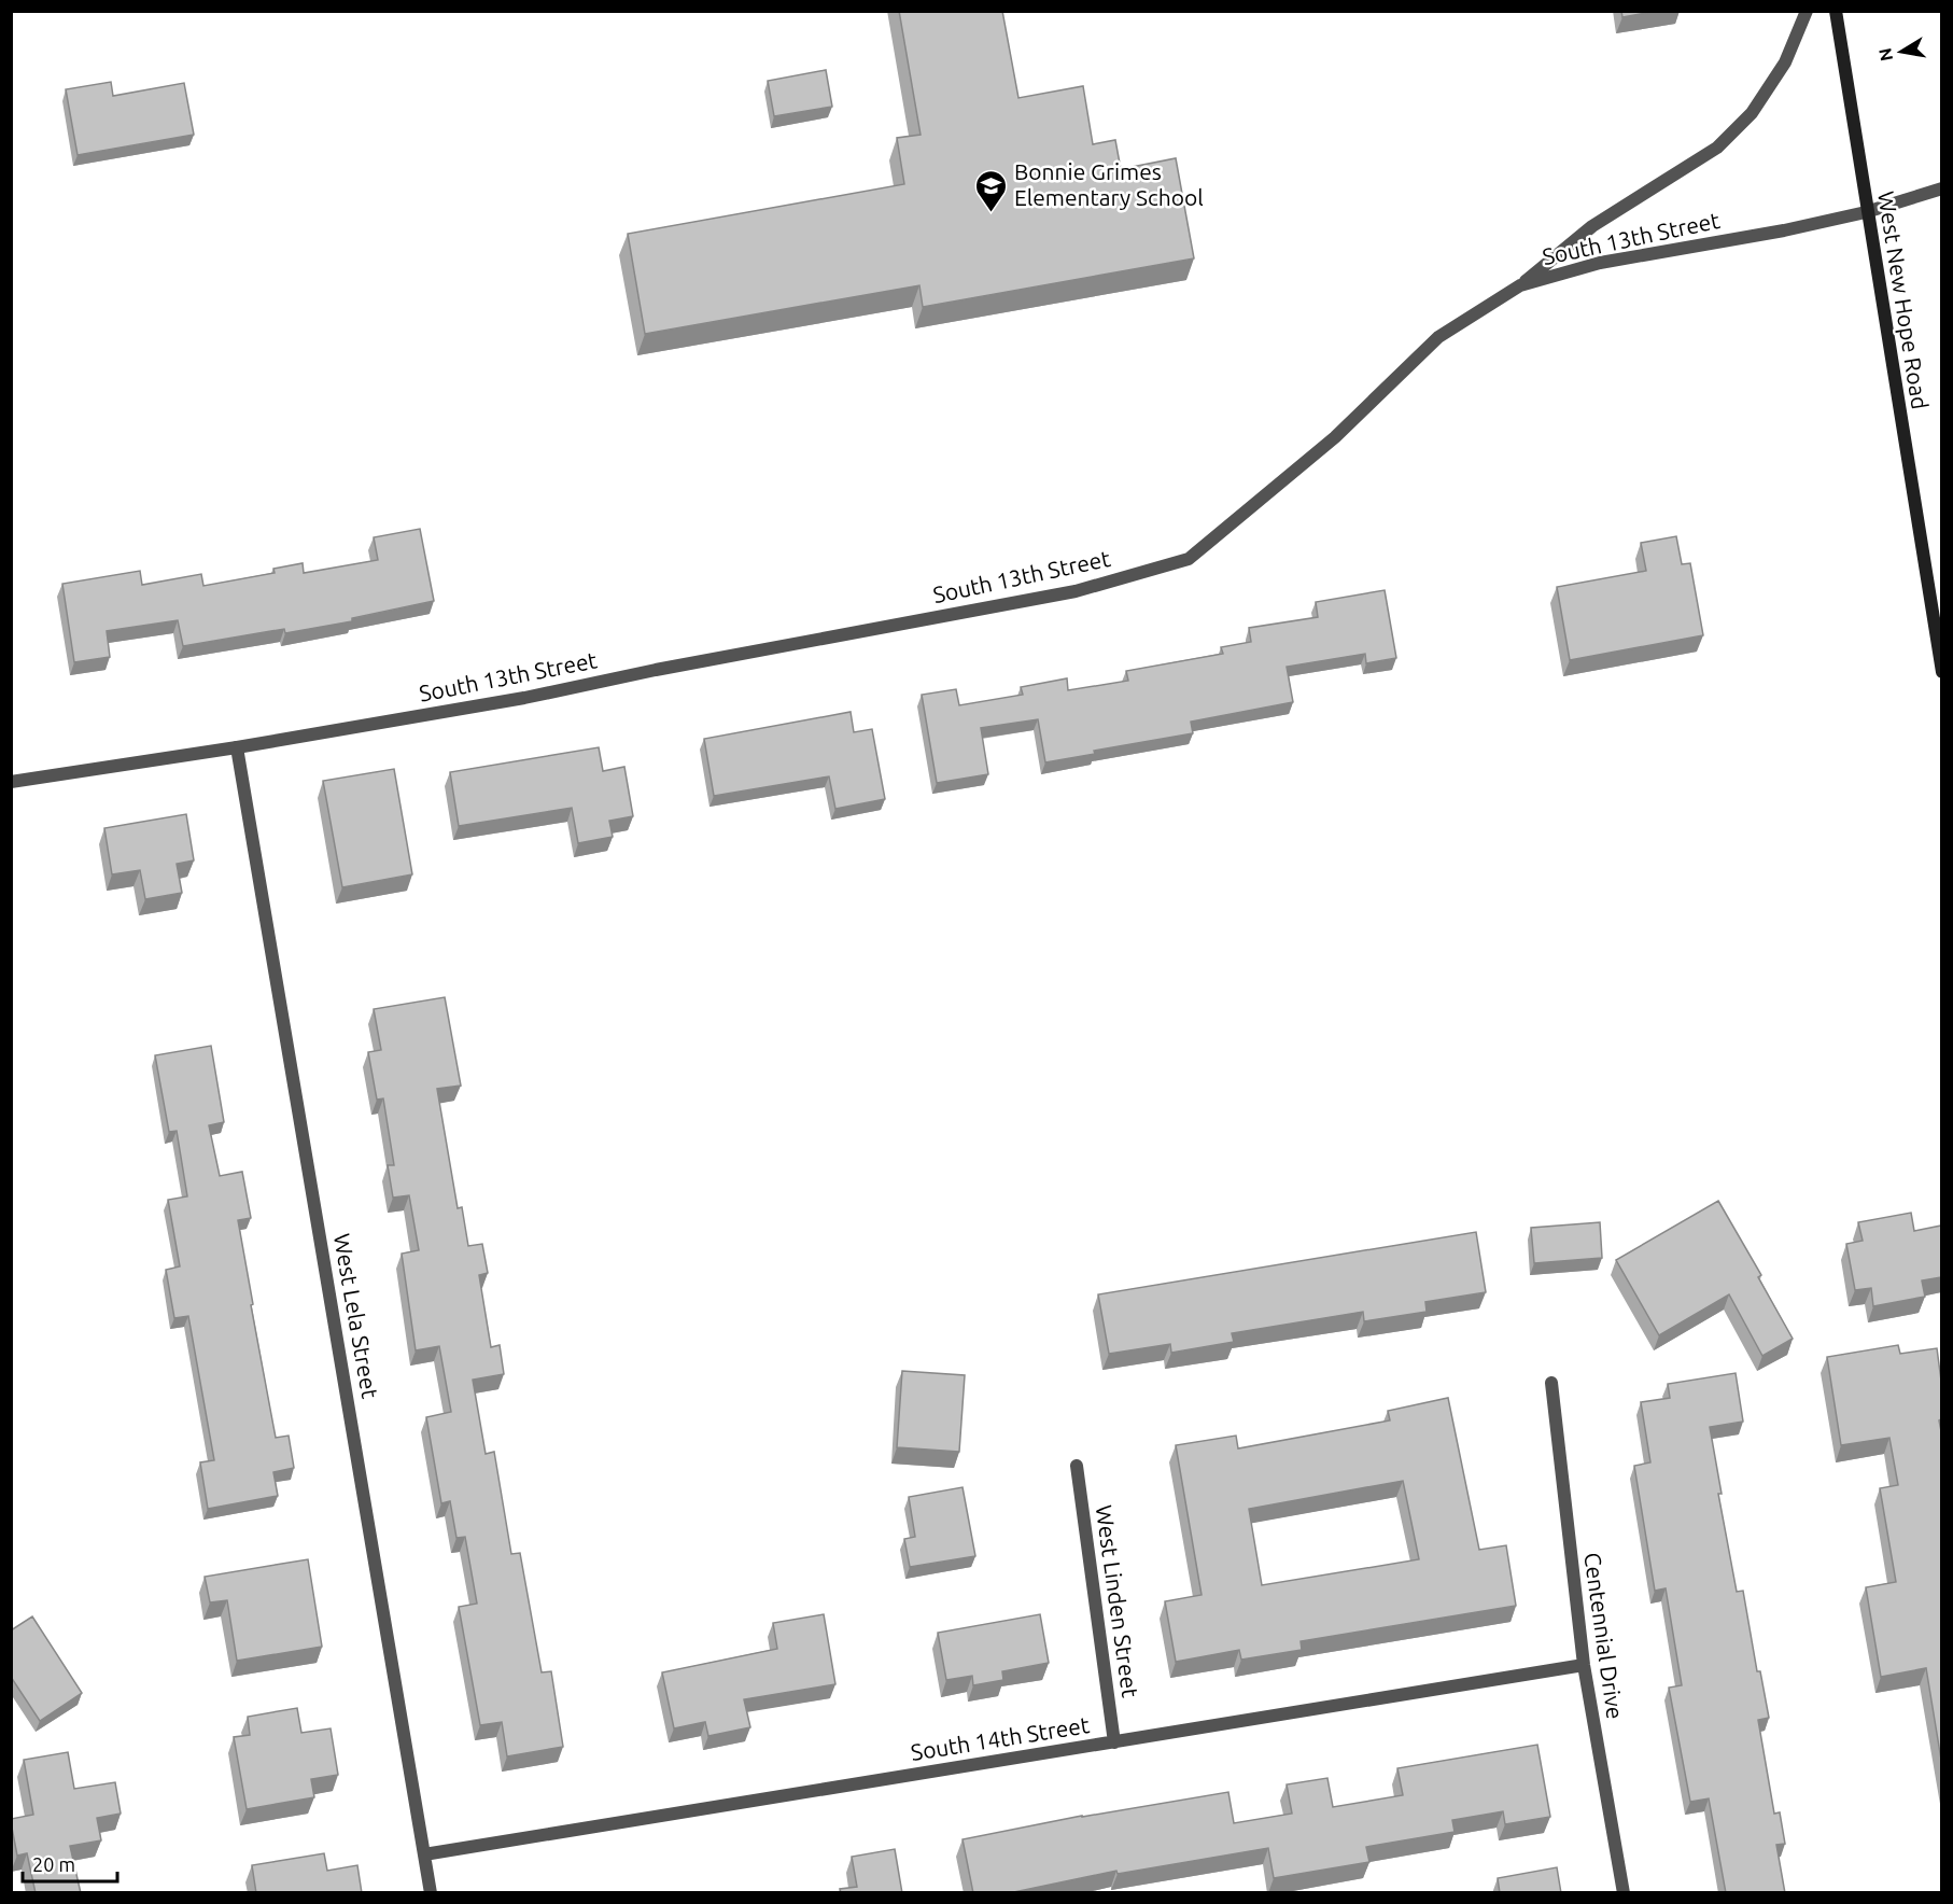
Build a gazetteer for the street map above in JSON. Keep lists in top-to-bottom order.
{
  "streets": {
    "main road": ["West New Hope Road"],
    "street": [
      "South 13th Street",
      "West Lela Street",
      "West Linden Street",
      "Centennial Drive",
      "South 14th Street"
    ]
  },
  "crossings": [
    ["South 13th Street", "West New Hope Road"],
    ["South 13th Street", "West Lela Street"],
    ["West Lela Street", "South 14th Street"],
    ["West Linden Street", "South 14th Street"],
    ["Centennial Drive", "South 14th Street"]
  ],
  "places": {
    "school or university": ["Bonnie Grimes Elementary School"]
  },
  "scale_bar": "20 m",
  "north": "left"
}
